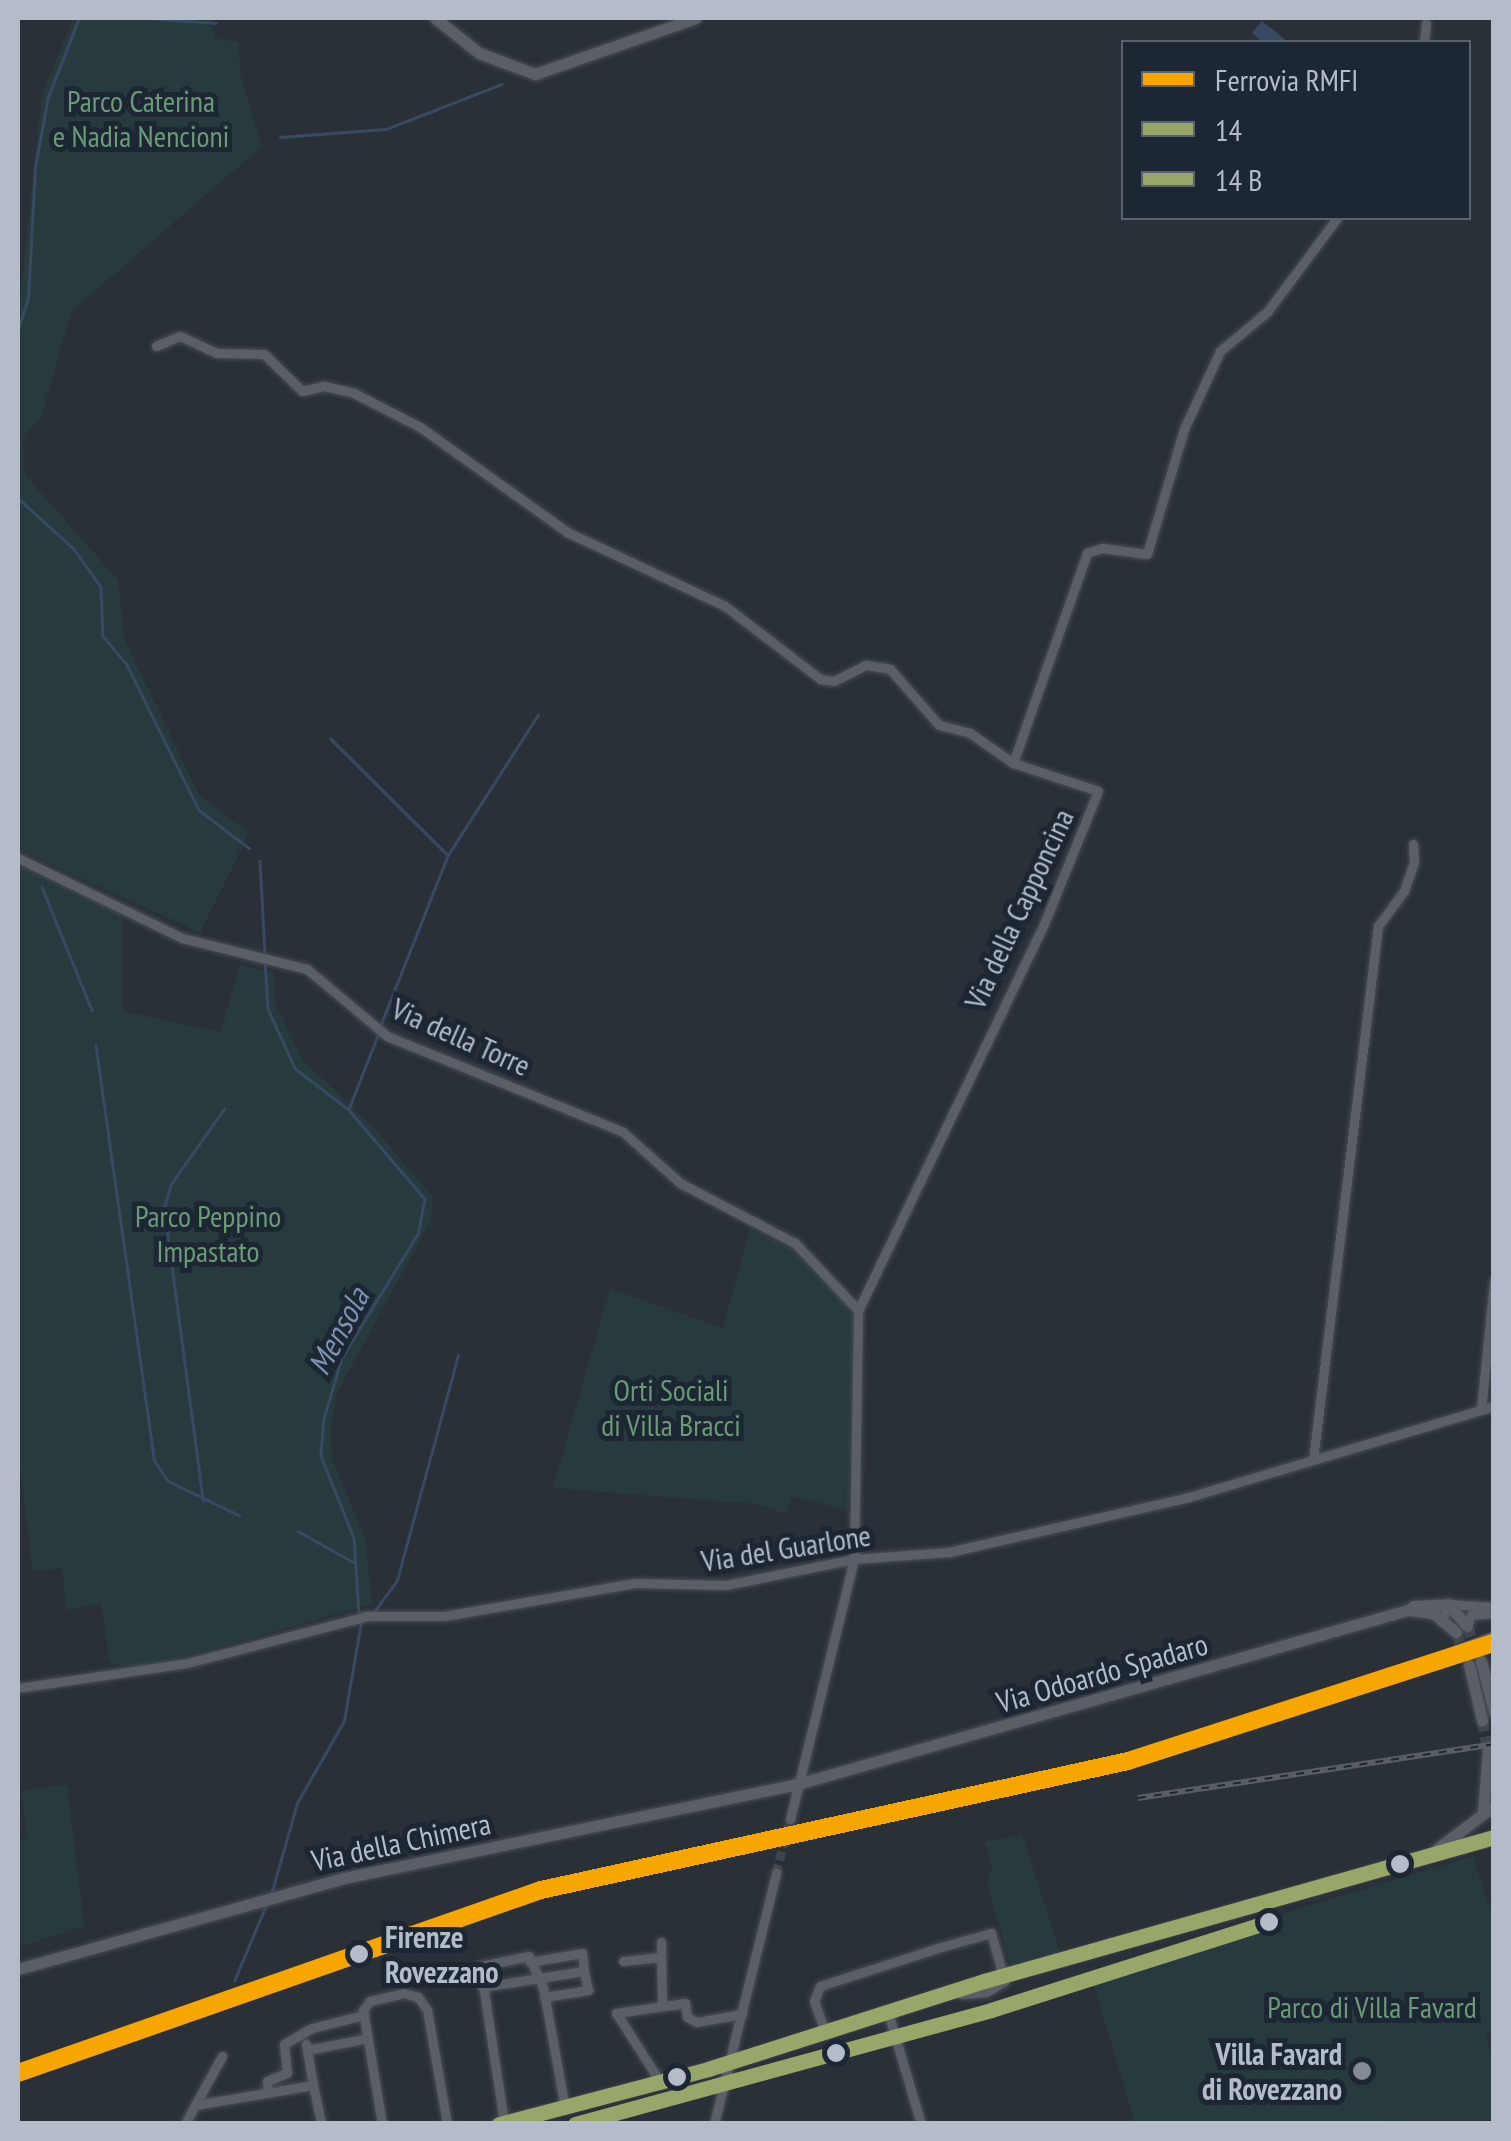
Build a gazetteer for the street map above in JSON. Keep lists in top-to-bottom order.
{
  "streets": {
    "street": [
      "Via della Capponcina",
      "Via della Torre",
      "Via del Guarlone",
      "Via Odoardo Spadaro",
      "Via della Chimera"
    ]
  },
  "crossings": [
    ["Via della Capponcina", "Via della Torre"],
    ["Via Odoardo Spadaro", "Via della Chimera"]
  ],
  "water": ["Mensola"],
  "parks": [
    "Parco Caterina e Nadia Nencioni",
    "Parco Peppino Impastato",
    "Orti Sociali di Villa Bracci",
    "Parco di Villa Favard"
  ],
  "places": ["Firenze Rovezzano", "Villa Favard di Rovezzano"],
  "lines": ["rail line RMFI", "transit line 14"],
  "legend": ["Ferrovia RMFI", "14", "14 B"]
}
